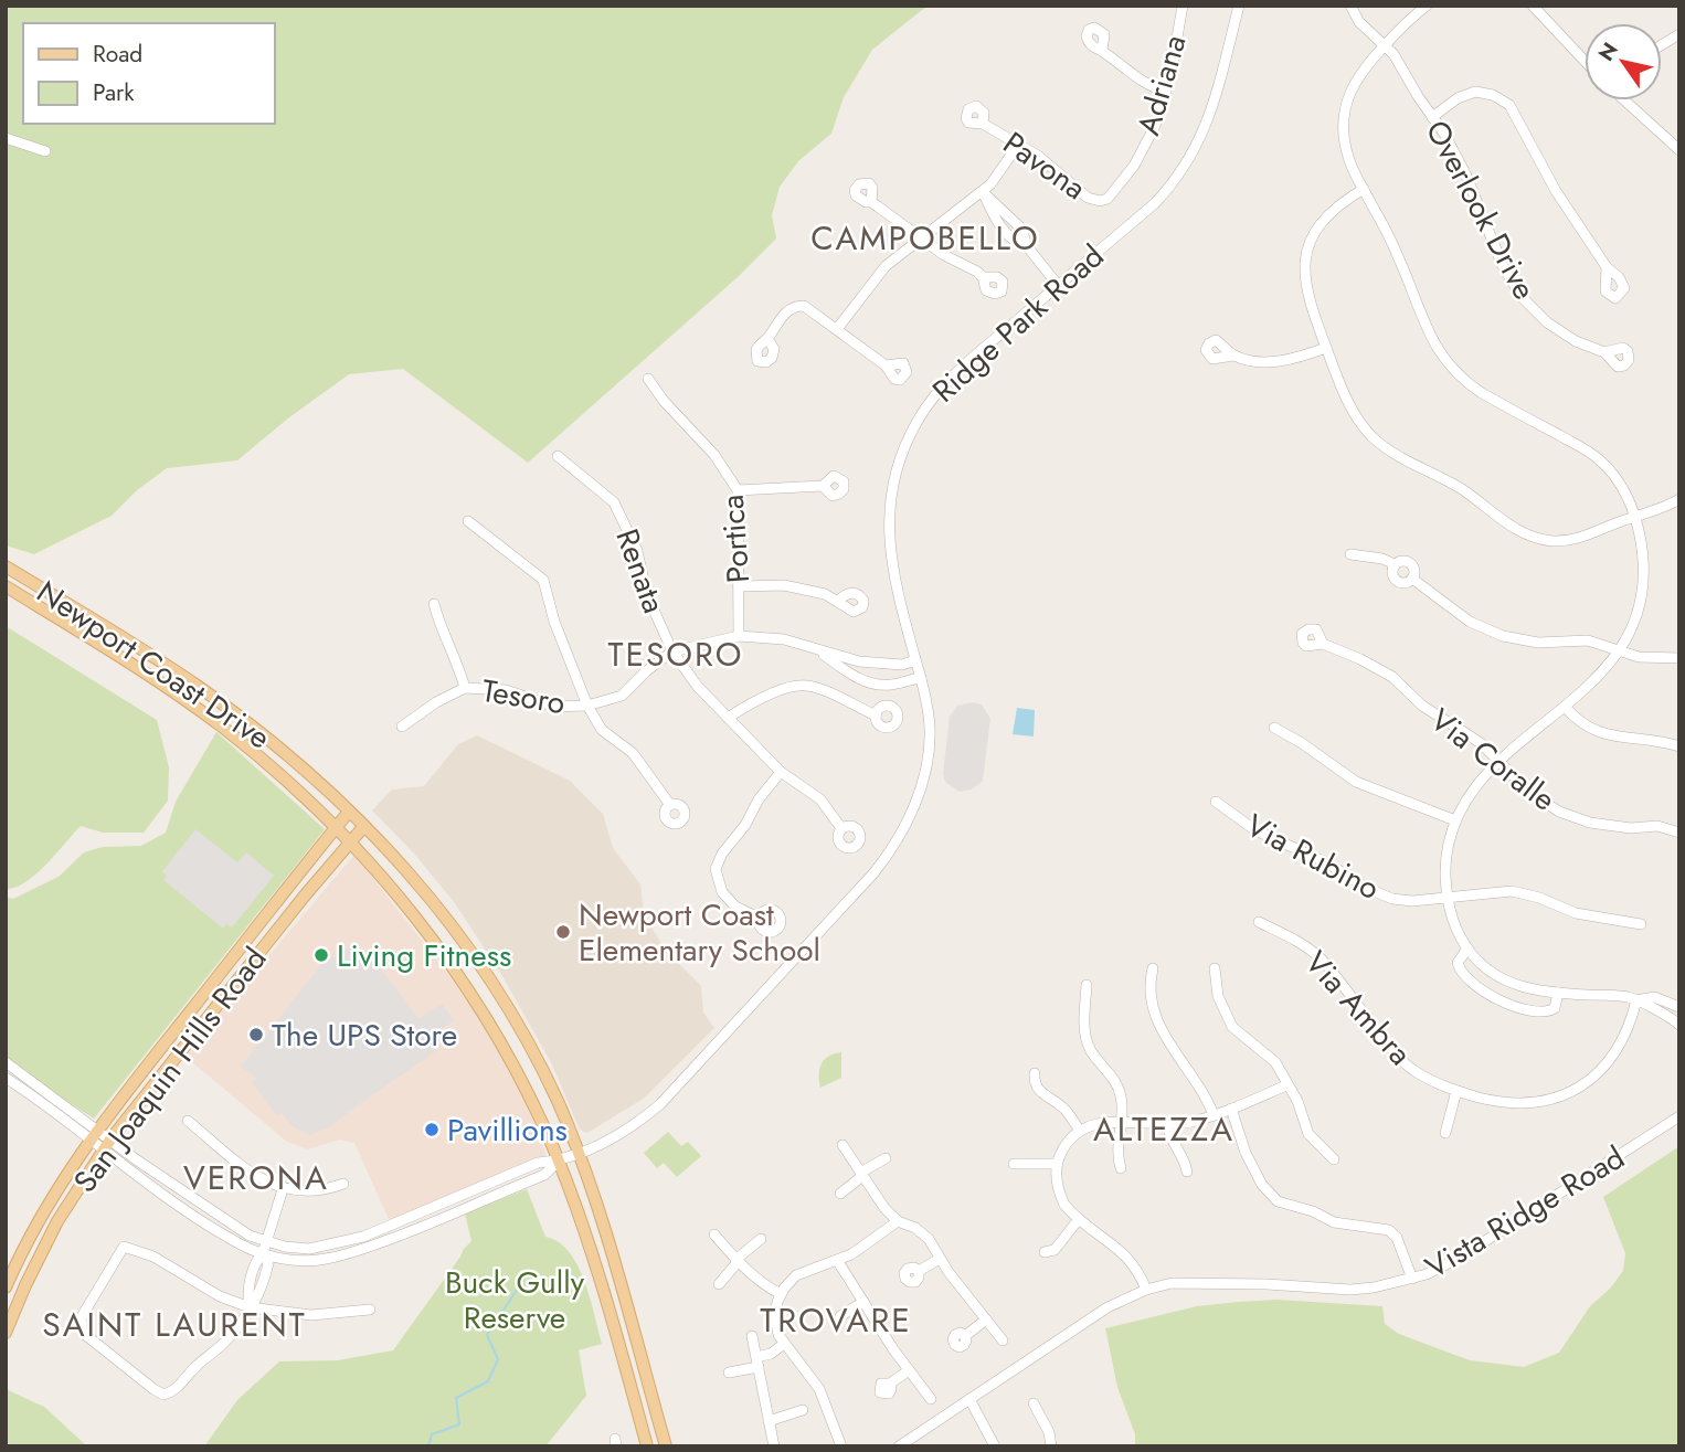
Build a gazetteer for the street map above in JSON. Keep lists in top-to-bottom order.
{
  "streets": {
    "main road": ["Newport Coast Drive", "San Joaquin Hills Road"],
    "street": [
      "Adriana",
      "Pavona",
      "Overlook Drive",
      "Ridge Park Road",
      "Portica",
      "Renata",
      "Tesoro",
      "Via Coralle",
      "Via Rubino",
      "Via Ambra",
      "Vista Ridge Road"
    ]
  },
  "crossings": [
    ["Adriana", "Pavona"],
    ["Ridge Park Road", "Newport Coast Drive"],
    ["Ridge Park Road", "Tesoro"],
    ["Ridge Park Road", "San Joaquin Hills Road"],
    ["Portica", "Tesoro"],
    ["Renata", "Tesoro"],
    ["Newport Coast Drive", "San Joaquin Hills Road"]
  ],
  "districts": [
    "CAMPOBELLO",
    "TESORO",
    "ALTEZZA",
    "VERONA",
    "TROVARE",
    "SAINT LAURENT"
  ],
  "parks": ["Buck Gully Reserve"],
  "places": [
    "Newport Coast Elementary School",
    "Living Fitness",
    "The UPS Store",
    "Pavillions"
  ],
  "legend": ["Road", "Park"],
  "north": "top left"
}
